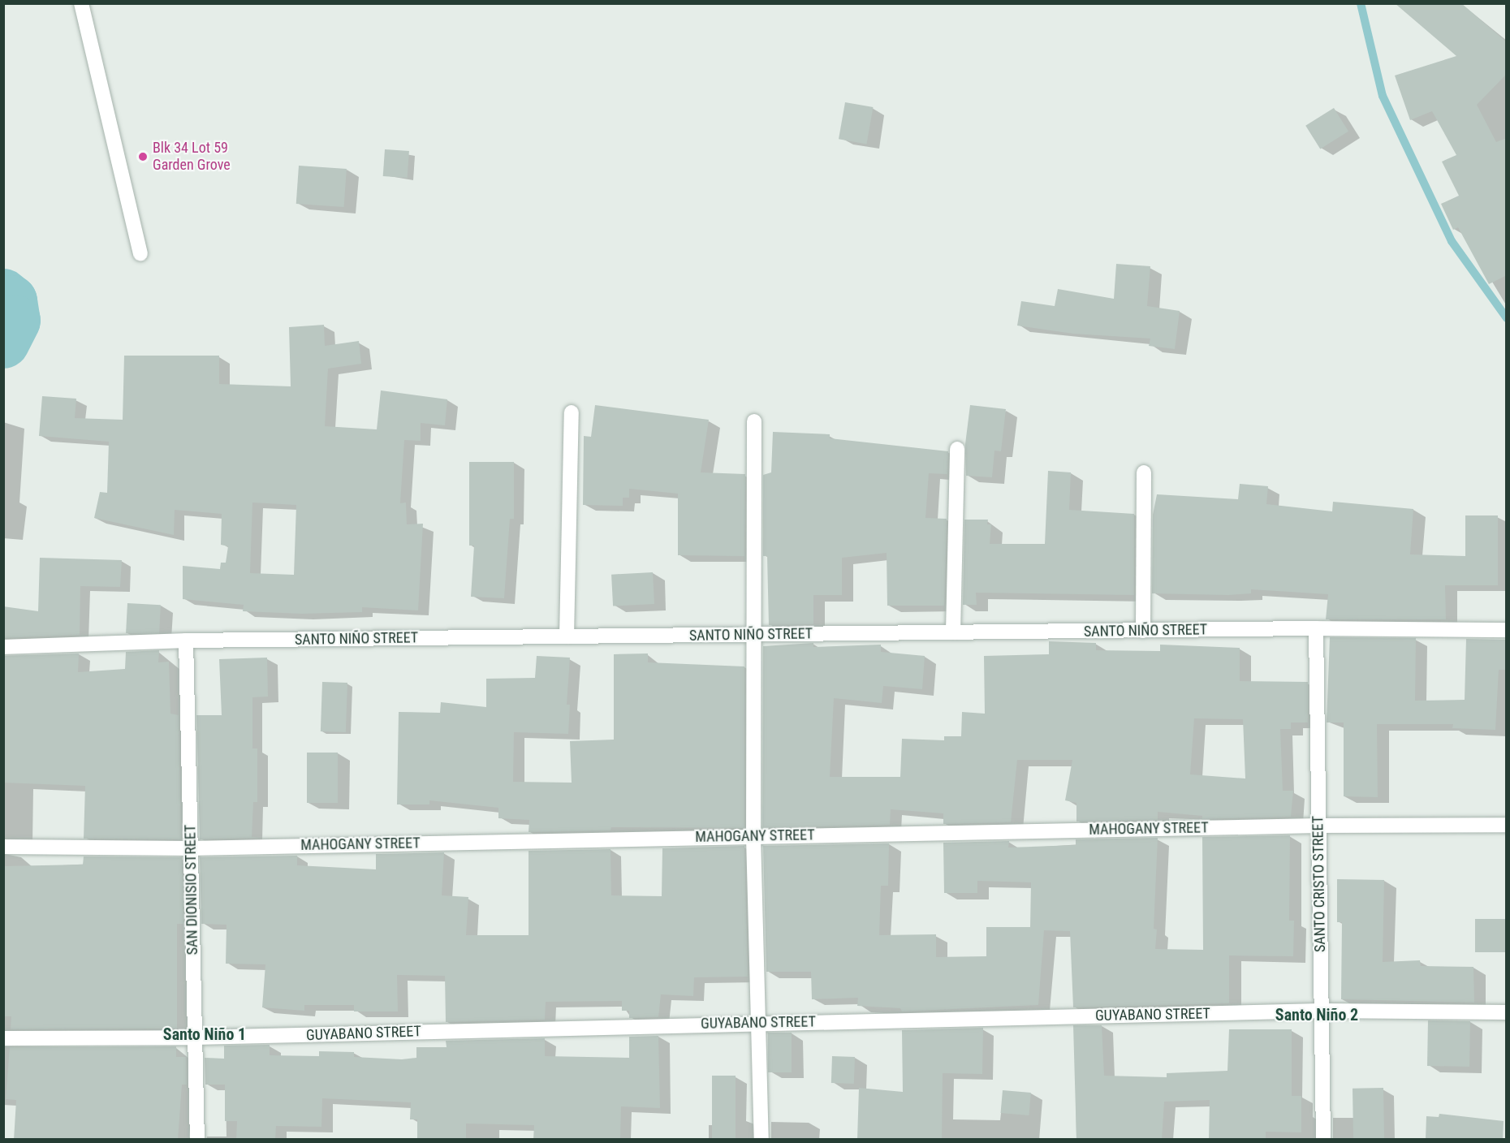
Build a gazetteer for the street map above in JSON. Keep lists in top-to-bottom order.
{
  "streets": {
    "street": [
      "SANTO NIÑO STREET",
      "MAHOGANY STREET",
      "SANTO CRISTO STREET",
      "SAN DIONISIO STREET",
      "GUYABANO STREET"
    ]
  },
  "crossings": [
    ["SANTO NIÑO STREET", "SANTO CRISTO STREET"],
    ["SANTO NIÑO STREET", "SAN DIONISIO STREET"],
    ["MAHOGANY STREET", "SANTO CRISTO STREET"],
    ["MAHOGANY STREET", "SAN DIONISIO STREET"],
    ["SANTO CRISTO STREET", "GUYABANO STREET"],
    ["SAN DIONISIO STREET", "GUYABANO STREET"]
  ],
  "districts": ["Santo Niño 2", "Santo Niño 1"],
  "places": ["Blk 34 Lot 59 Garden Grove"]
}
